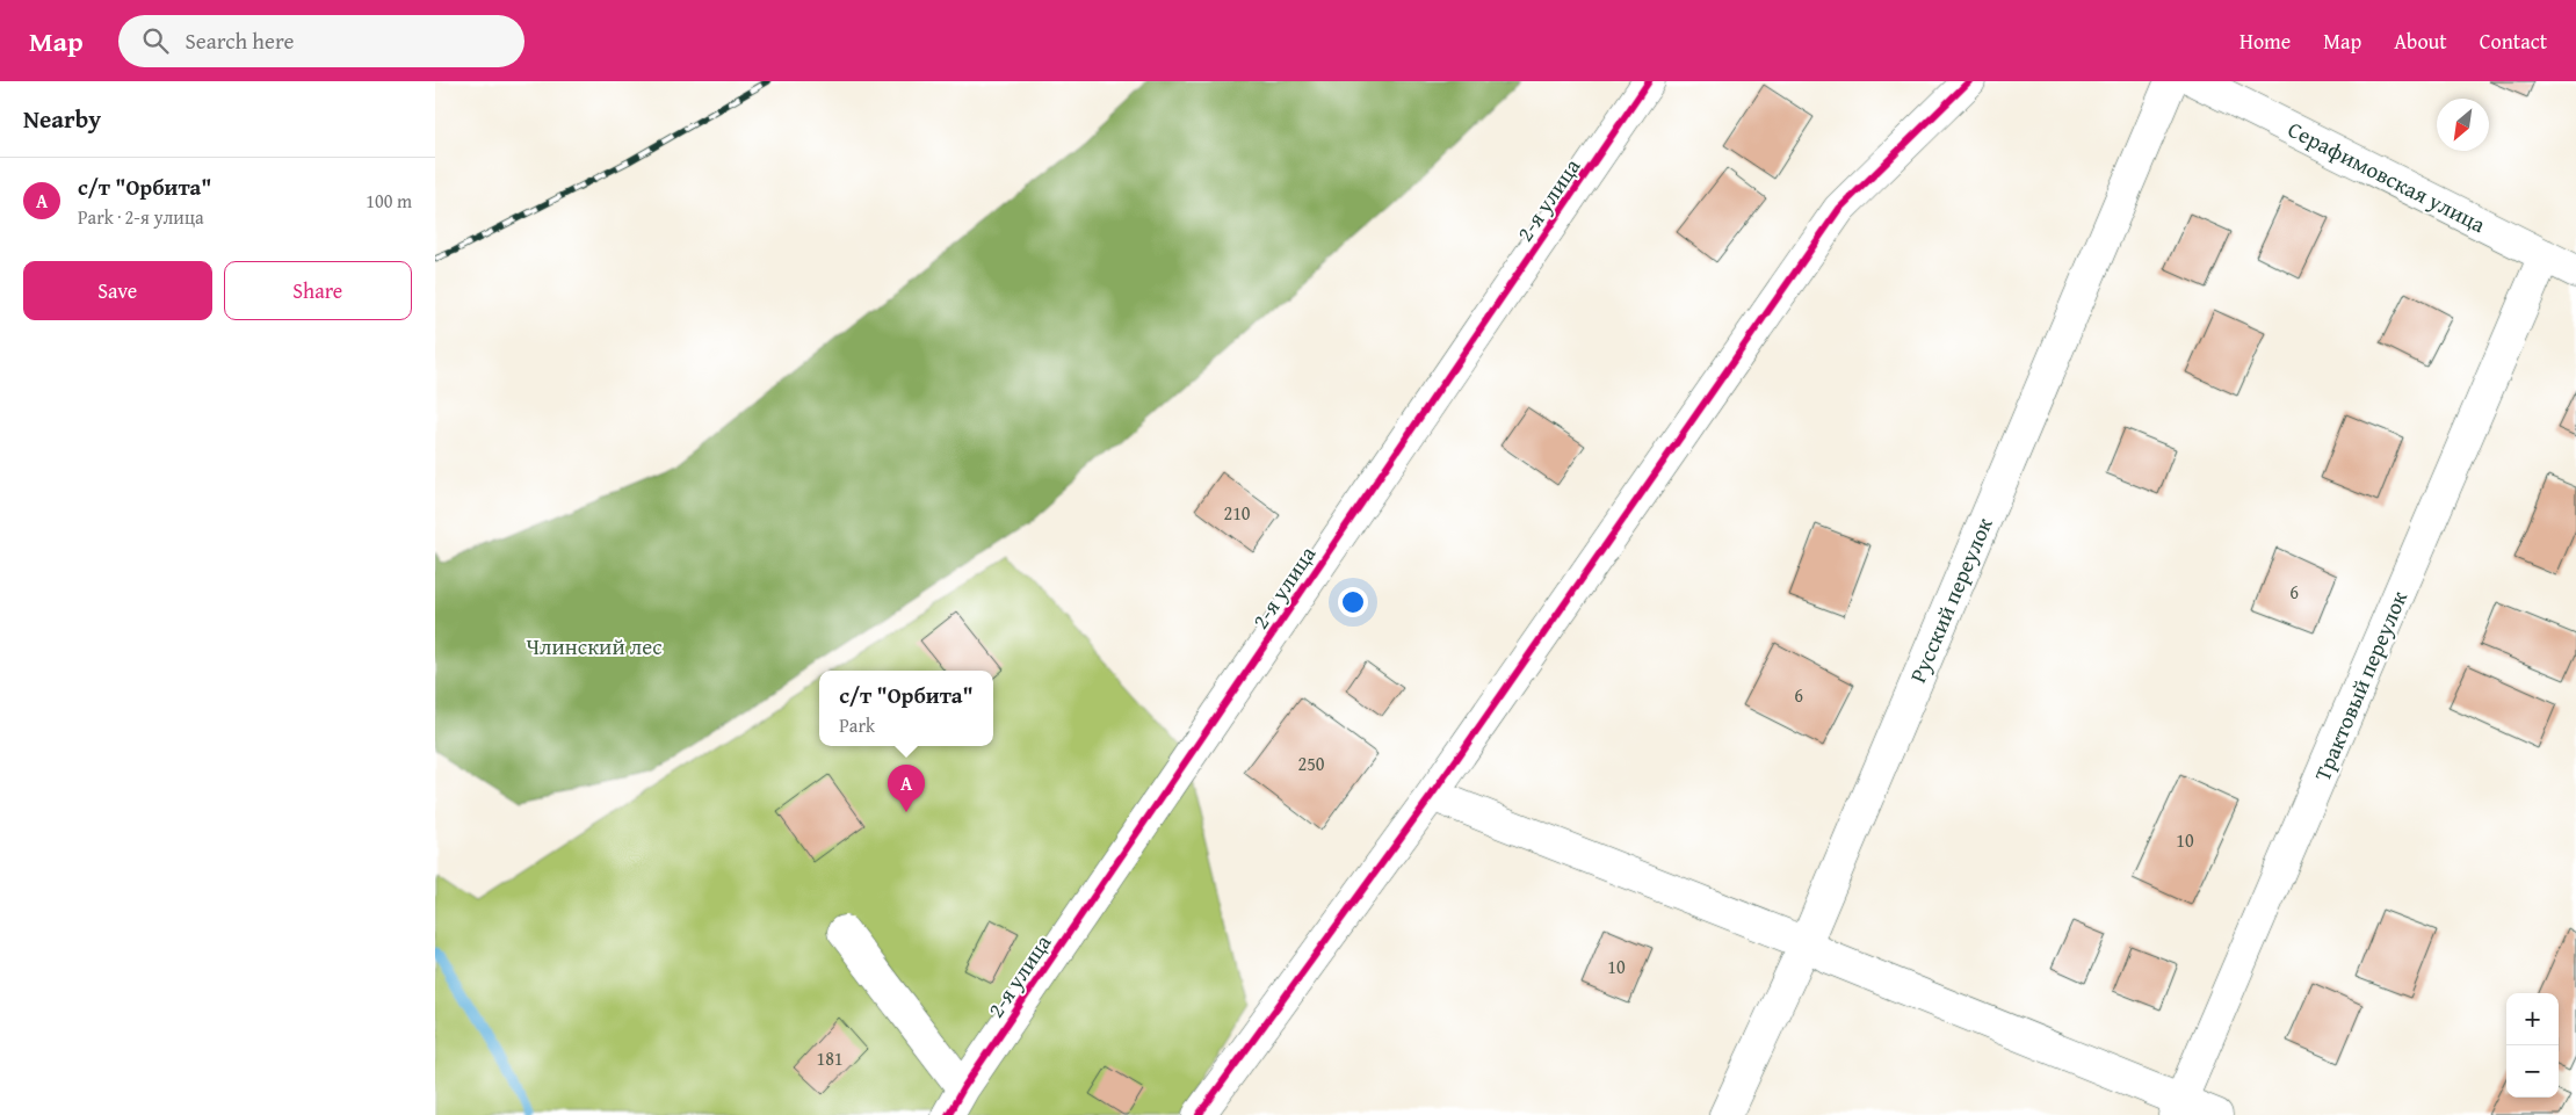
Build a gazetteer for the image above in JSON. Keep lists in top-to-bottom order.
{
  "streets": {
    "street": [
      "Серафимовская улица",
      "2-я улица",
      "Русский переулок",
      "Трактовый переулок"
    ]
  },
  "crossings": [
    ["Серафимовская улица", "Трактовый переулок"]
  ],
  "parks": ["Члинский лес"],
  "house_numbers": [
    "210",
    "6",
    "6",
    "250",
    "10",
    "10",
    "181"
  ],
  "north": "bottom left",
  "page": {
    "header": "Map",
    "search": "Search here",
    "nav": [
      "Home",
      "Map",
      "About",
      "Contact"
    ],
    "heading": "Nearby",
    "list": [
      {
        "mark": "A",
        "name": "с/т \"Орбита\"",
        "note": "Park · 2-я улица",
        "value": "100 m"
      }
    ],
    "buttons": ["Save", "Share"],
    "popup": ["с/т \"Орбита\"", "Park"],
    "pins": "A",
    "map_buttons": ["+", "−"]
  }
}
